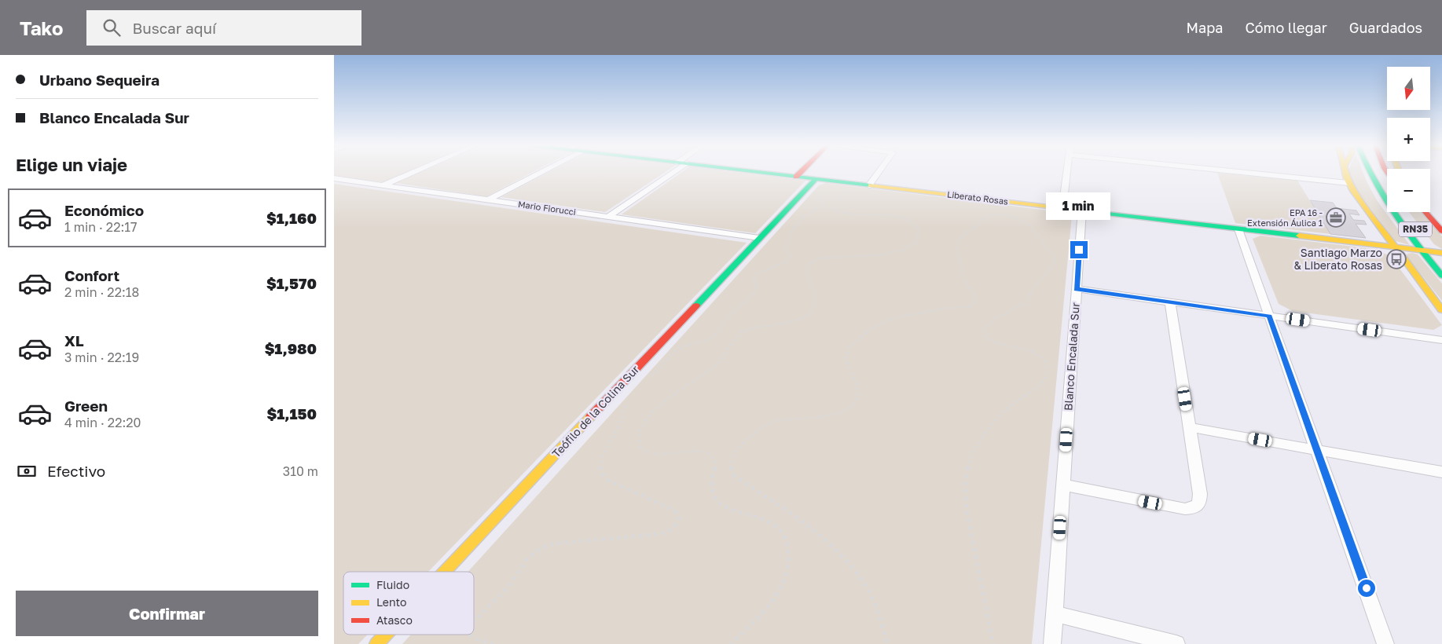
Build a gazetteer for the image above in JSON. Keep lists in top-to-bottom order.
{
  "streets": {
    "main road": ["Liberato Rosas", "RN35", "Teófilo de la Colina Sur"],
    "street": ["Mario Fiorucci", "Blanco Encalada Sur"]
  },
  "crossings": [
    ["Liberato Rosas", "RN35"],
    ["Liberato Rosas", "Blanco Encalada Sur"],
    ["Liberato Rosas", "Teófilo de la Colina Sur"],
    ["Mario Fiorucci", "Teófilo de la Colina Sur"]
  ],
  "places": {
    "office": ["EPA 16 - Extensión Áulica 1"],
    "bus stop": ["Santiago Marzo & Liberato Rosas"]
  },
  "legend": ["Fluido", "Lento", "Atasco"],
  "north": "bottom",
  "page": {
    "header": "Tako",
    "search": "Buscar aquí",
    "nav": ["Mapa", "Cómo llegar", "Guardados"],
    "banner": ["Urbano Sequeira", "Blanco Encalada Sur"],
    "map_buttons": ["+", "−"],
    "heading": "Elige un viaje",
    "list": [
      {
        "name": "Económico",
        "note": "1 min · 22:17",
        "value": "$1,160"
      },
      {
        "name": "Confort",
        "note": "2 min · 22:18",
        "value": "$1,570"
      },
      {
        "name": "XL",
        "note": "3 min · 22:19",
        "value": "$1,980"
      },
      {
        "name": "Green",
        "note": "4 min · 22:20",
        "value": "$1,150"
      }
    ],
    "bubble": "1 min",
    "pay": ["Efectivo", "310 m"],
    "buttons": "Confirmar"
  }
}
